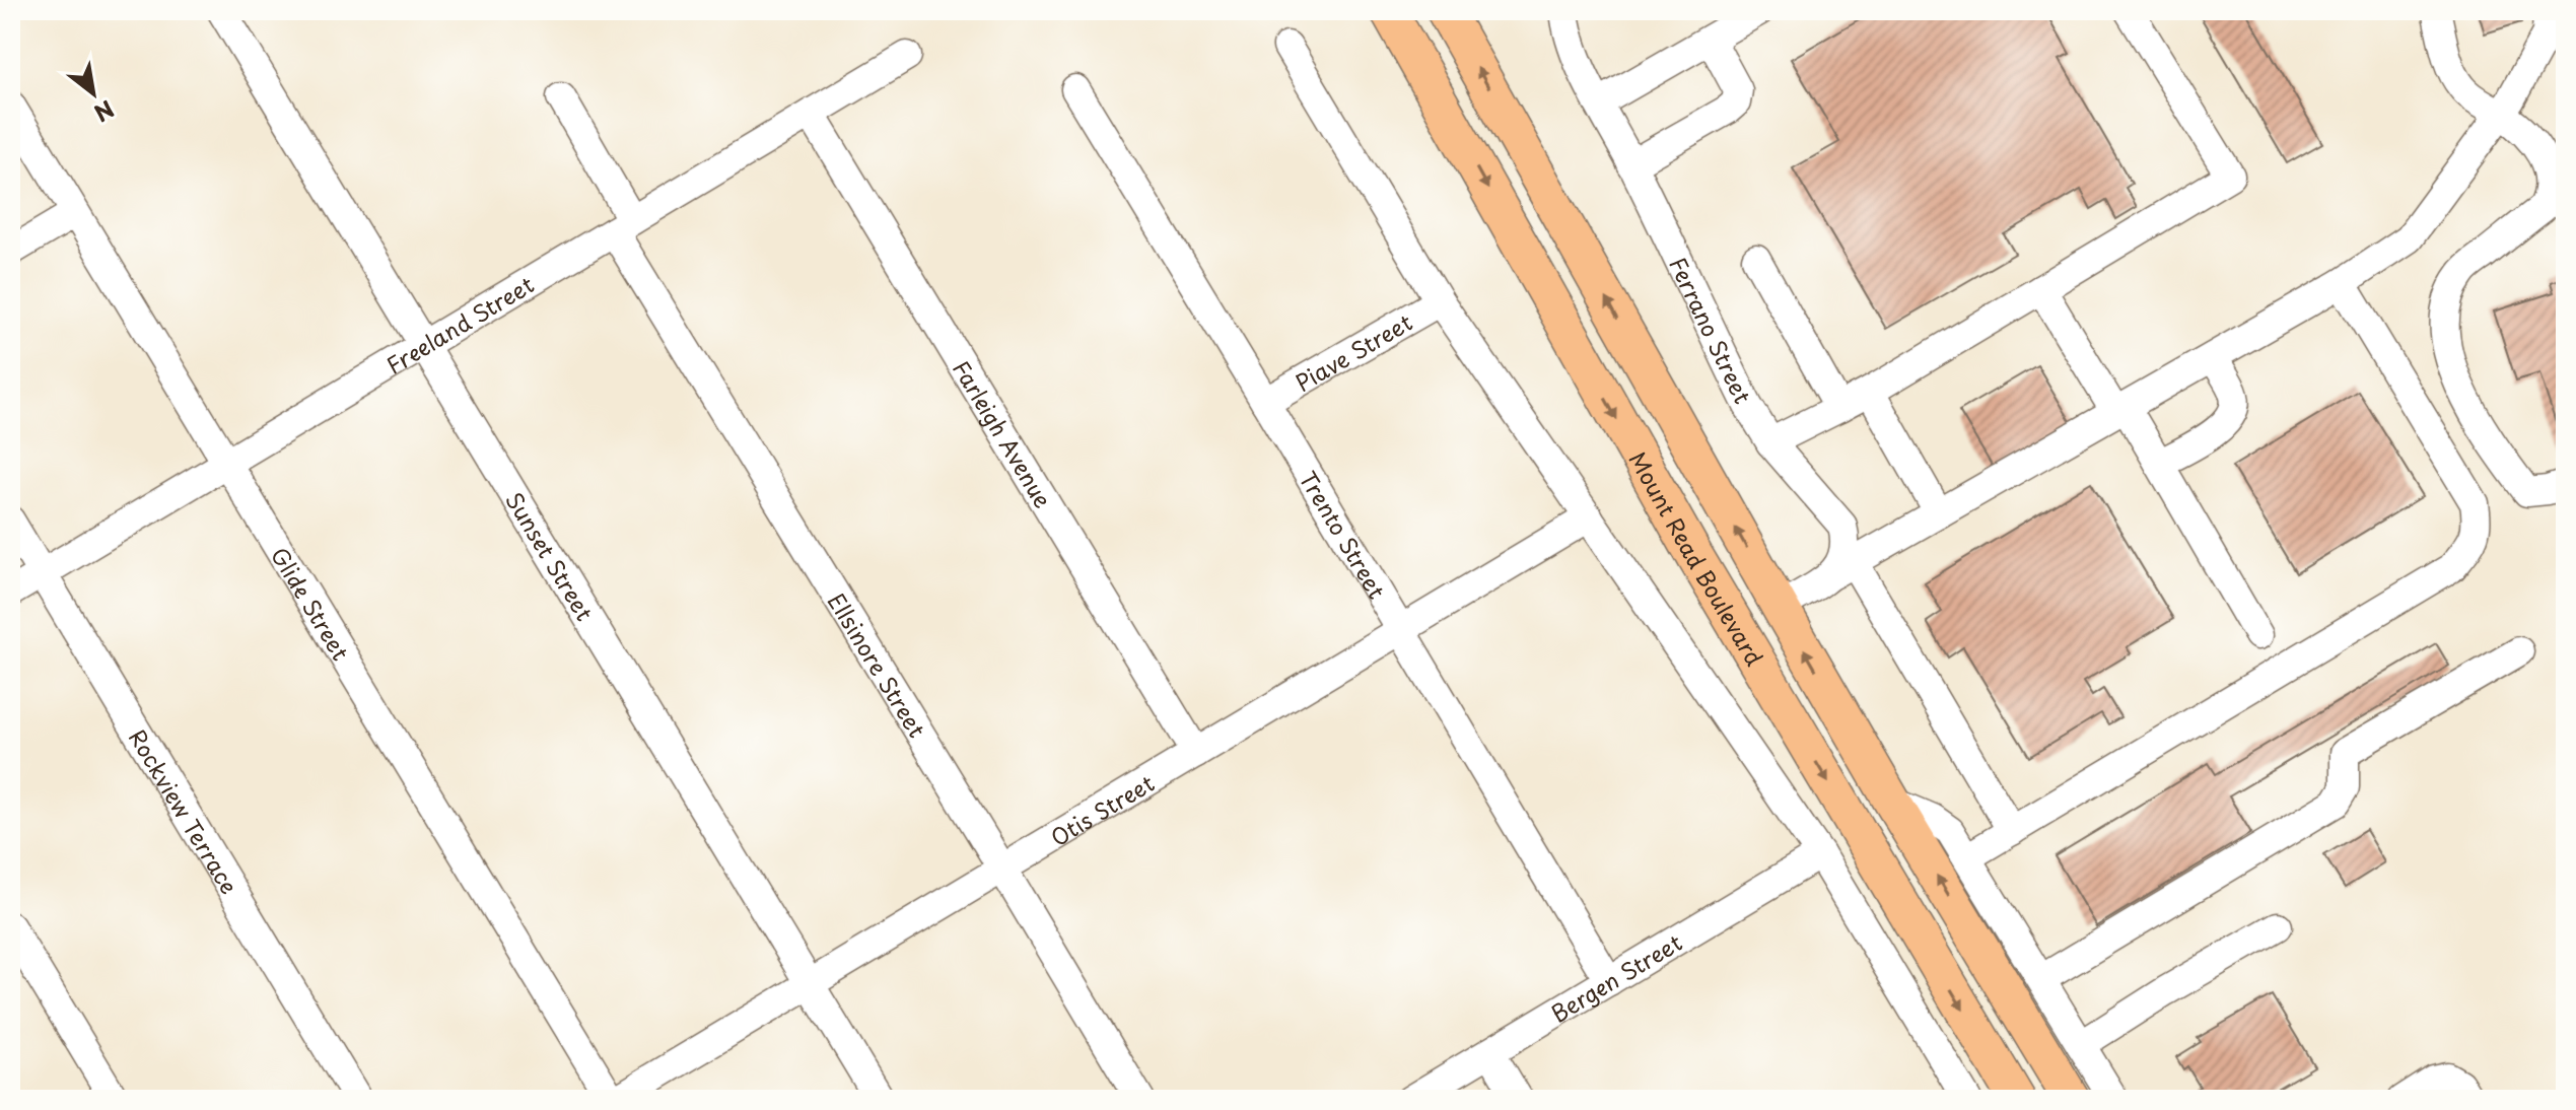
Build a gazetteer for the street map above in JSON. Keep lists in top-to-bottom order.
{
  "streets": {
    "main road": ["Mount Read Boulevard"],
    "street": [
      "Freeland Street",
      "Ferrano Street",
      "Piave Street",
      "Farleigh Avenue",
      "Trento Street",
      "Sunset Street",
      "Glide Street",
      "Ellsinore Street",
      "Otis Street",
      "Rockview Terrace",
      "Bergen Street"
    ]
  },
  "crossings": [
    ["Freeland Street", "Farleigh Avenue"],
    ["Freeland Street", "Sunset Street"],
    ["Freeland Street", "Glide Street"],
    ["Freeland Street", "Ellsinore Street"],
    ["Freeland Street", "Rockview Terrace"],
    ["Piave Street", "Trento Street"],
    ["Farleigh Avenue", "Otis Street"],
    ["Trento Street", "Otis Street"],
    ["Trento Street", "Bergen Street"],
    ["Sunset Street", "Otis Street"],
    ["Glide Street", "Otis Street"],
    ["Ellsinore Street", "Otis Street"]
  ],
  "north": "bottom right"
}
